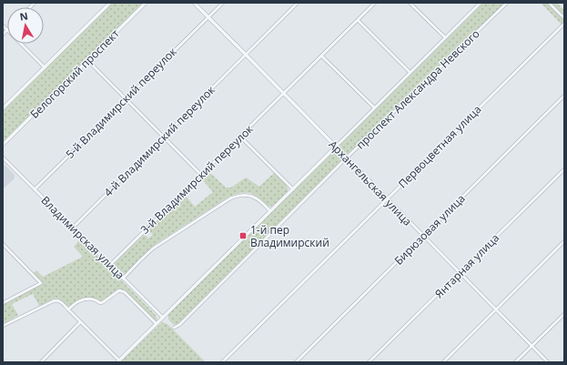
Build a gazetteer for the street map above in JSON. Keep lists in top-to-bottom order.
{
  "streets": {
    "street": [
      "Белогорский проспект",
      "проспект Александра Невского",
      "5-й Владимирский переулок",
      "4-й Владимирский переулок",
      "Первоцветная улица",
      "3-й Владимирский переулок",
      "Архангельская улица",
      "Бирюзовая улица",
      "Владимирская улица",
      "Янтарная улица"
    ]
  },
  "crossings": [
    ["проспект Александра Невского", "Архангельская улица"],
    ["5-й Владимирский переулок", "Архангельская улица"],
    ["5-й Владимирский переулок", "Владимирская улица"],
    ["4-й Владимирский переулок", "Архангельская улица"],
    ["4-й Владимирский переулок", "Владимирская улица"],
    ["Первоцветная улица", "Архангельская улица"],
    ["3-й Владимирский переулок", "Архангельская улица"],
    ["3-й Владимирский переулок", "Владимирская улица"],
    ["Архангельская улица", "Бирюзовая улица"],
    ["Архангельская улица", "Янтарная улица"]
  ],
  "places": {
    "transit": ["1-й пер Владимирский"]
  },
  "north": "top"
}
